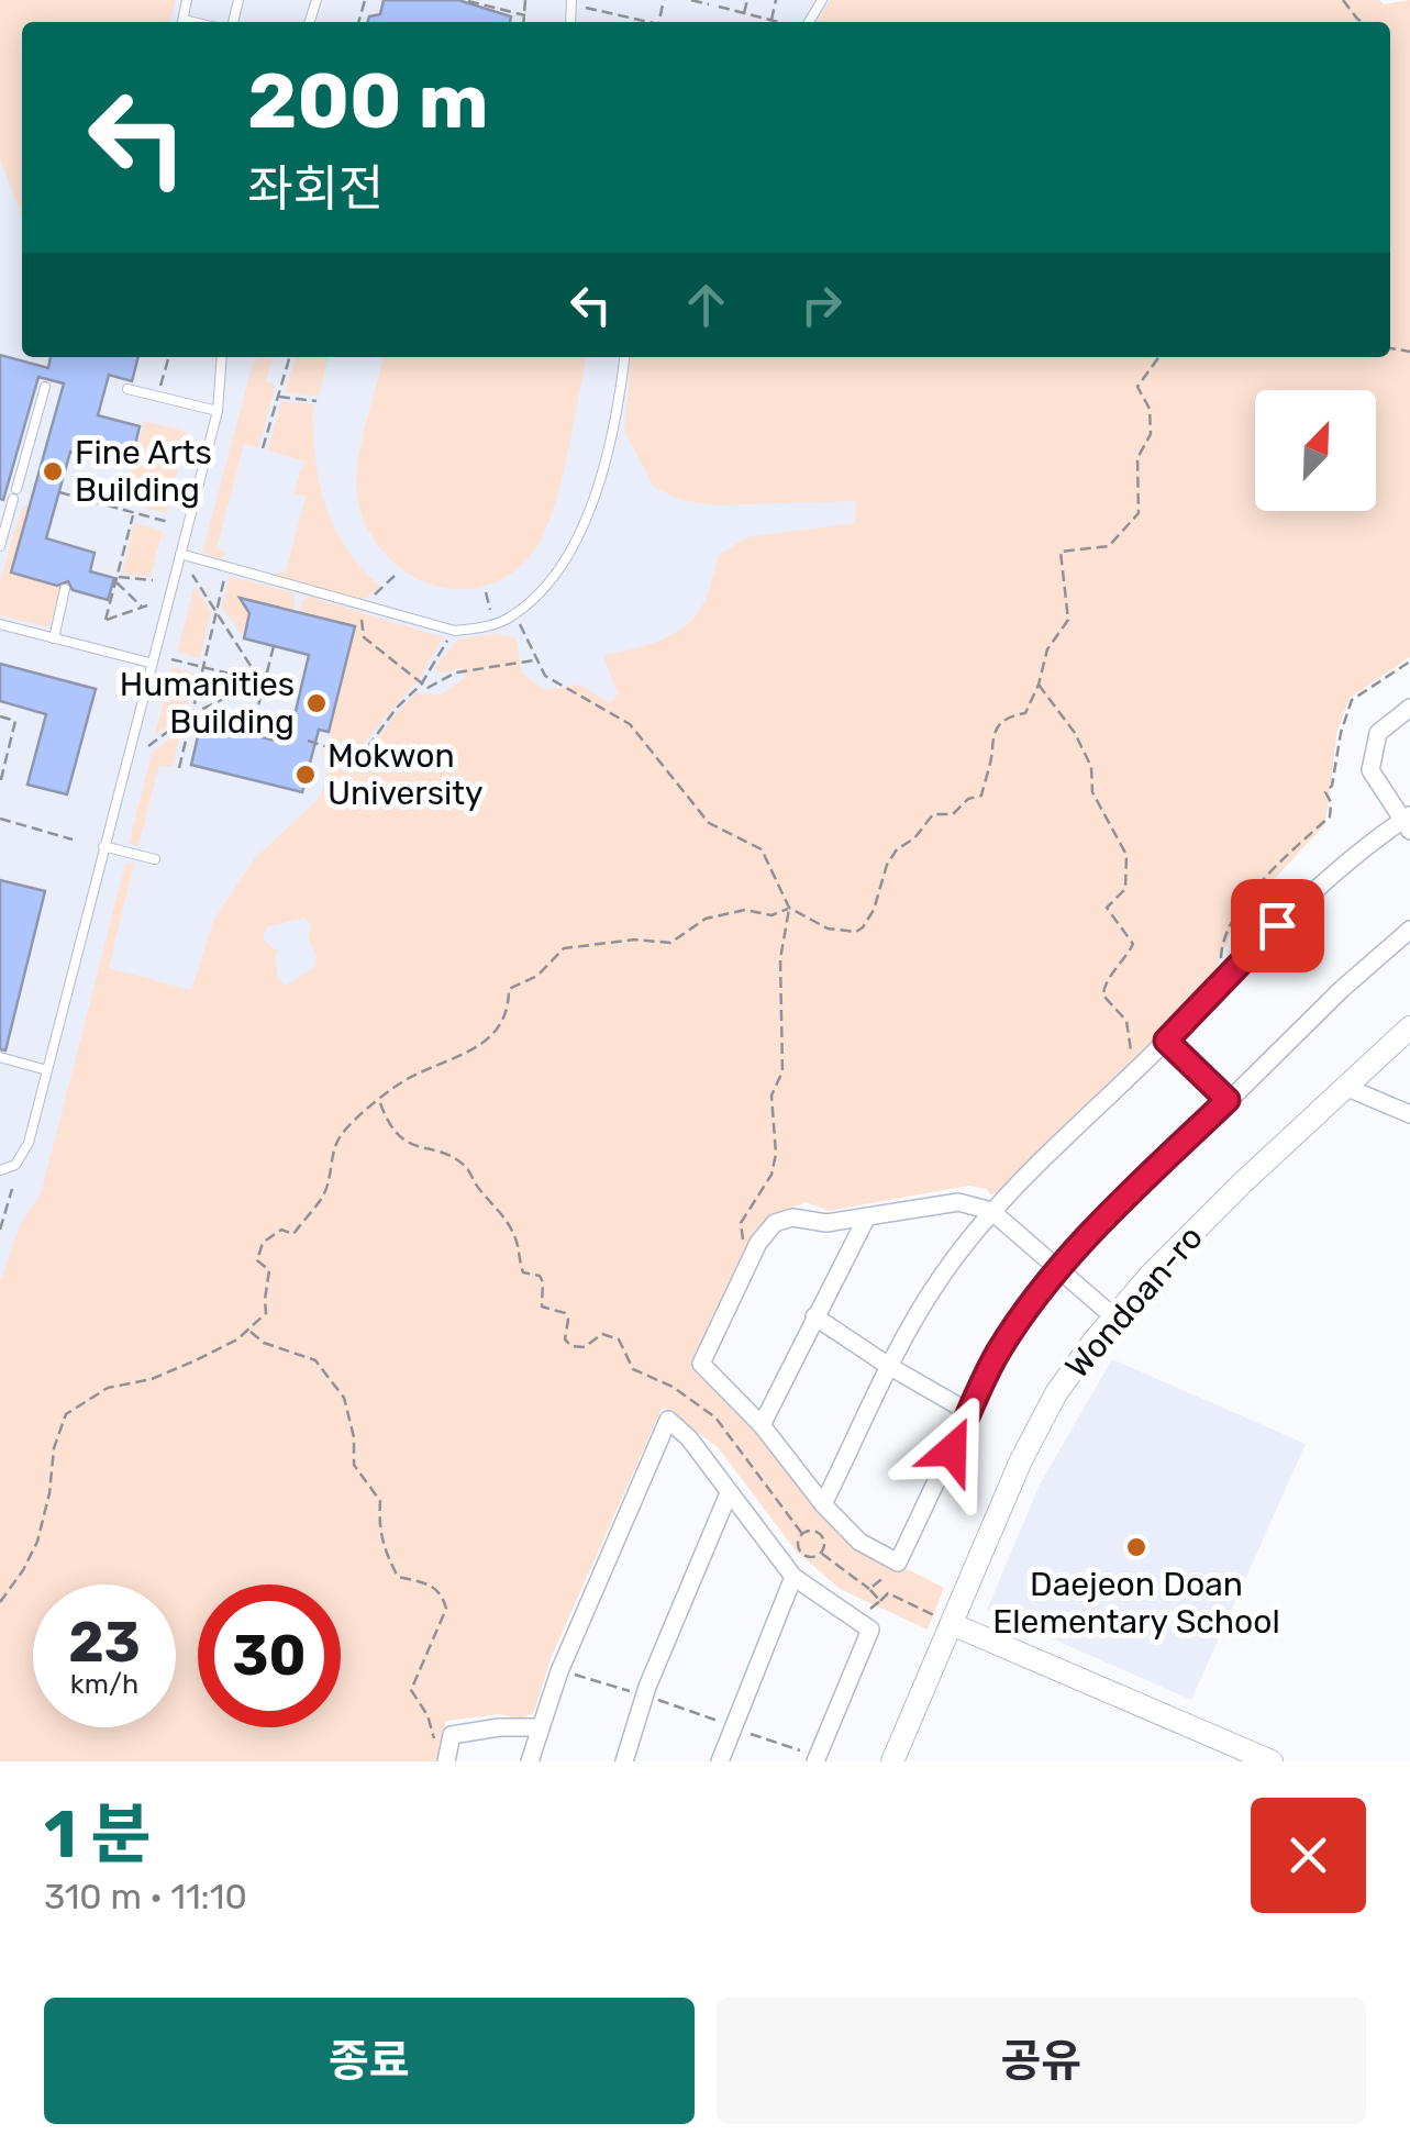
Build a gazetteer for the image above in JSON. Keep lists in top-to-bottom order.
{
  "streets": {
    "street": ["Wondoan-ro"]
  },
  "places": [
    "Fine Arts Building",
    "Humanities Building",
    "Mokwon University",
    "Daejeon Doan Elementary School"
  ],
  "north": "top right",
  "page": {
    "turn": ["200 m", "좌회전"],
    "speed": "23 km/h",
    "limit": "30",
    "heading": ["1 분", "310 m · 11:10"],
    "buttons": ["종료", "공유"]
  }
}
